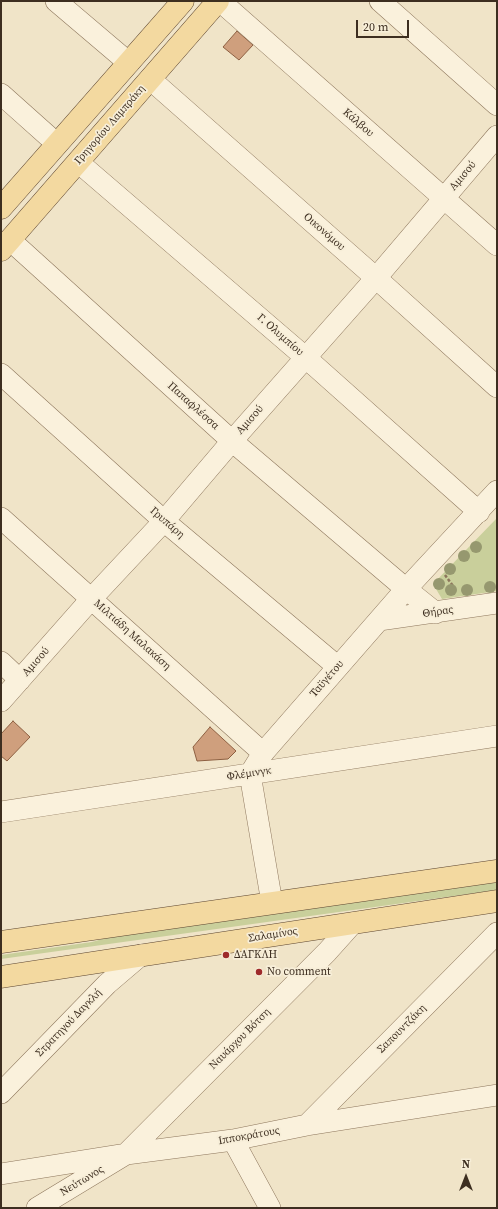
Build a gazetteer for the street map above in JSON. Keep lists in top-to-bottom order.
{
  "streets": {
    "main road": ["Γρηγορίου Λαμπράκη", "Σαλαμίνος"],
    "street": [
      "Κάλβου",
      "Αμισού",
      "Οικονόμου",
      "Γ. Ολυμπίου",
      "Παπαφλέσσα",
      "Γρυπάρη",
      "Θήρας",
      "Μιλτιάδη Μαλακάση",
      "Ταϋγέτου",
      "Φλέμινγκ",
      "Στρατηγού Δαγκλή",
      "Σαπουντζάκη",
      "Ναυάρχου Βότση",
      "Ιπποκράτους",
      "Νεύτωνος"
    ]
  },
  "crossings": [
    ["Κάλβου", "Γρηγορίου Λαμπράκη"],
    ["Κάλβου", "Αμισού"],
    ["Γρηγορίου Λαμπράκη", "Οικονόμου"],
    ["Γρηγορίου Λαμπράκη", "Γ. Ολυμπίου"],
    ["Γρηγορίου Λαμπράκη", "Παπαφλέσσα"],
    ["Αμισού", "Οικονόμου"],
    ["Αμισού", "Γ. Ολυμπίου"],
    ["Αμισού", "Παπαφλέσσα"],
    ["Αμισού", "Γρυπάρη"],
    ["Αμισού", "Μιλτιάδη Μαλακάση"],
    ["Γ. Ολυμπίου", "Ταϋγέτου"],
    ["Παπαφλέσσα", "Θήρας"],
    ["Παπαφλέσσα", "Ταϋγέτου"],
    ["Γρυπάρη", "Ταϋγέτου"],
    ["Θήρας", "Ταϋγέτου"],
    ["Μιλτιάδη Μαλακάση", "Ταϋγέτου"],
    ["Ταϋγέτου", "Φλέμινγκ"],
    ["Σαλαμίνος", "Στρατηγού Δαγκλή"],
    ["Σαλαμίνος", "Ναυάρχου Βότση"],
    ["Σαπουντζάκη", "Ιπποκράτους"],
    ["Ναυάρχου Βότση", "Ιπποκράτους"],
    ["Ναυάρχου Βότση", "Νεύτωνος"],
    ["Ιπποκράτους", "Νεύτωνος"]
  ],
  "places": ["ΔΑΓΚΛΗ", "No comment"],
  "scale_bar": "20 m",
  "north": "top"
}
